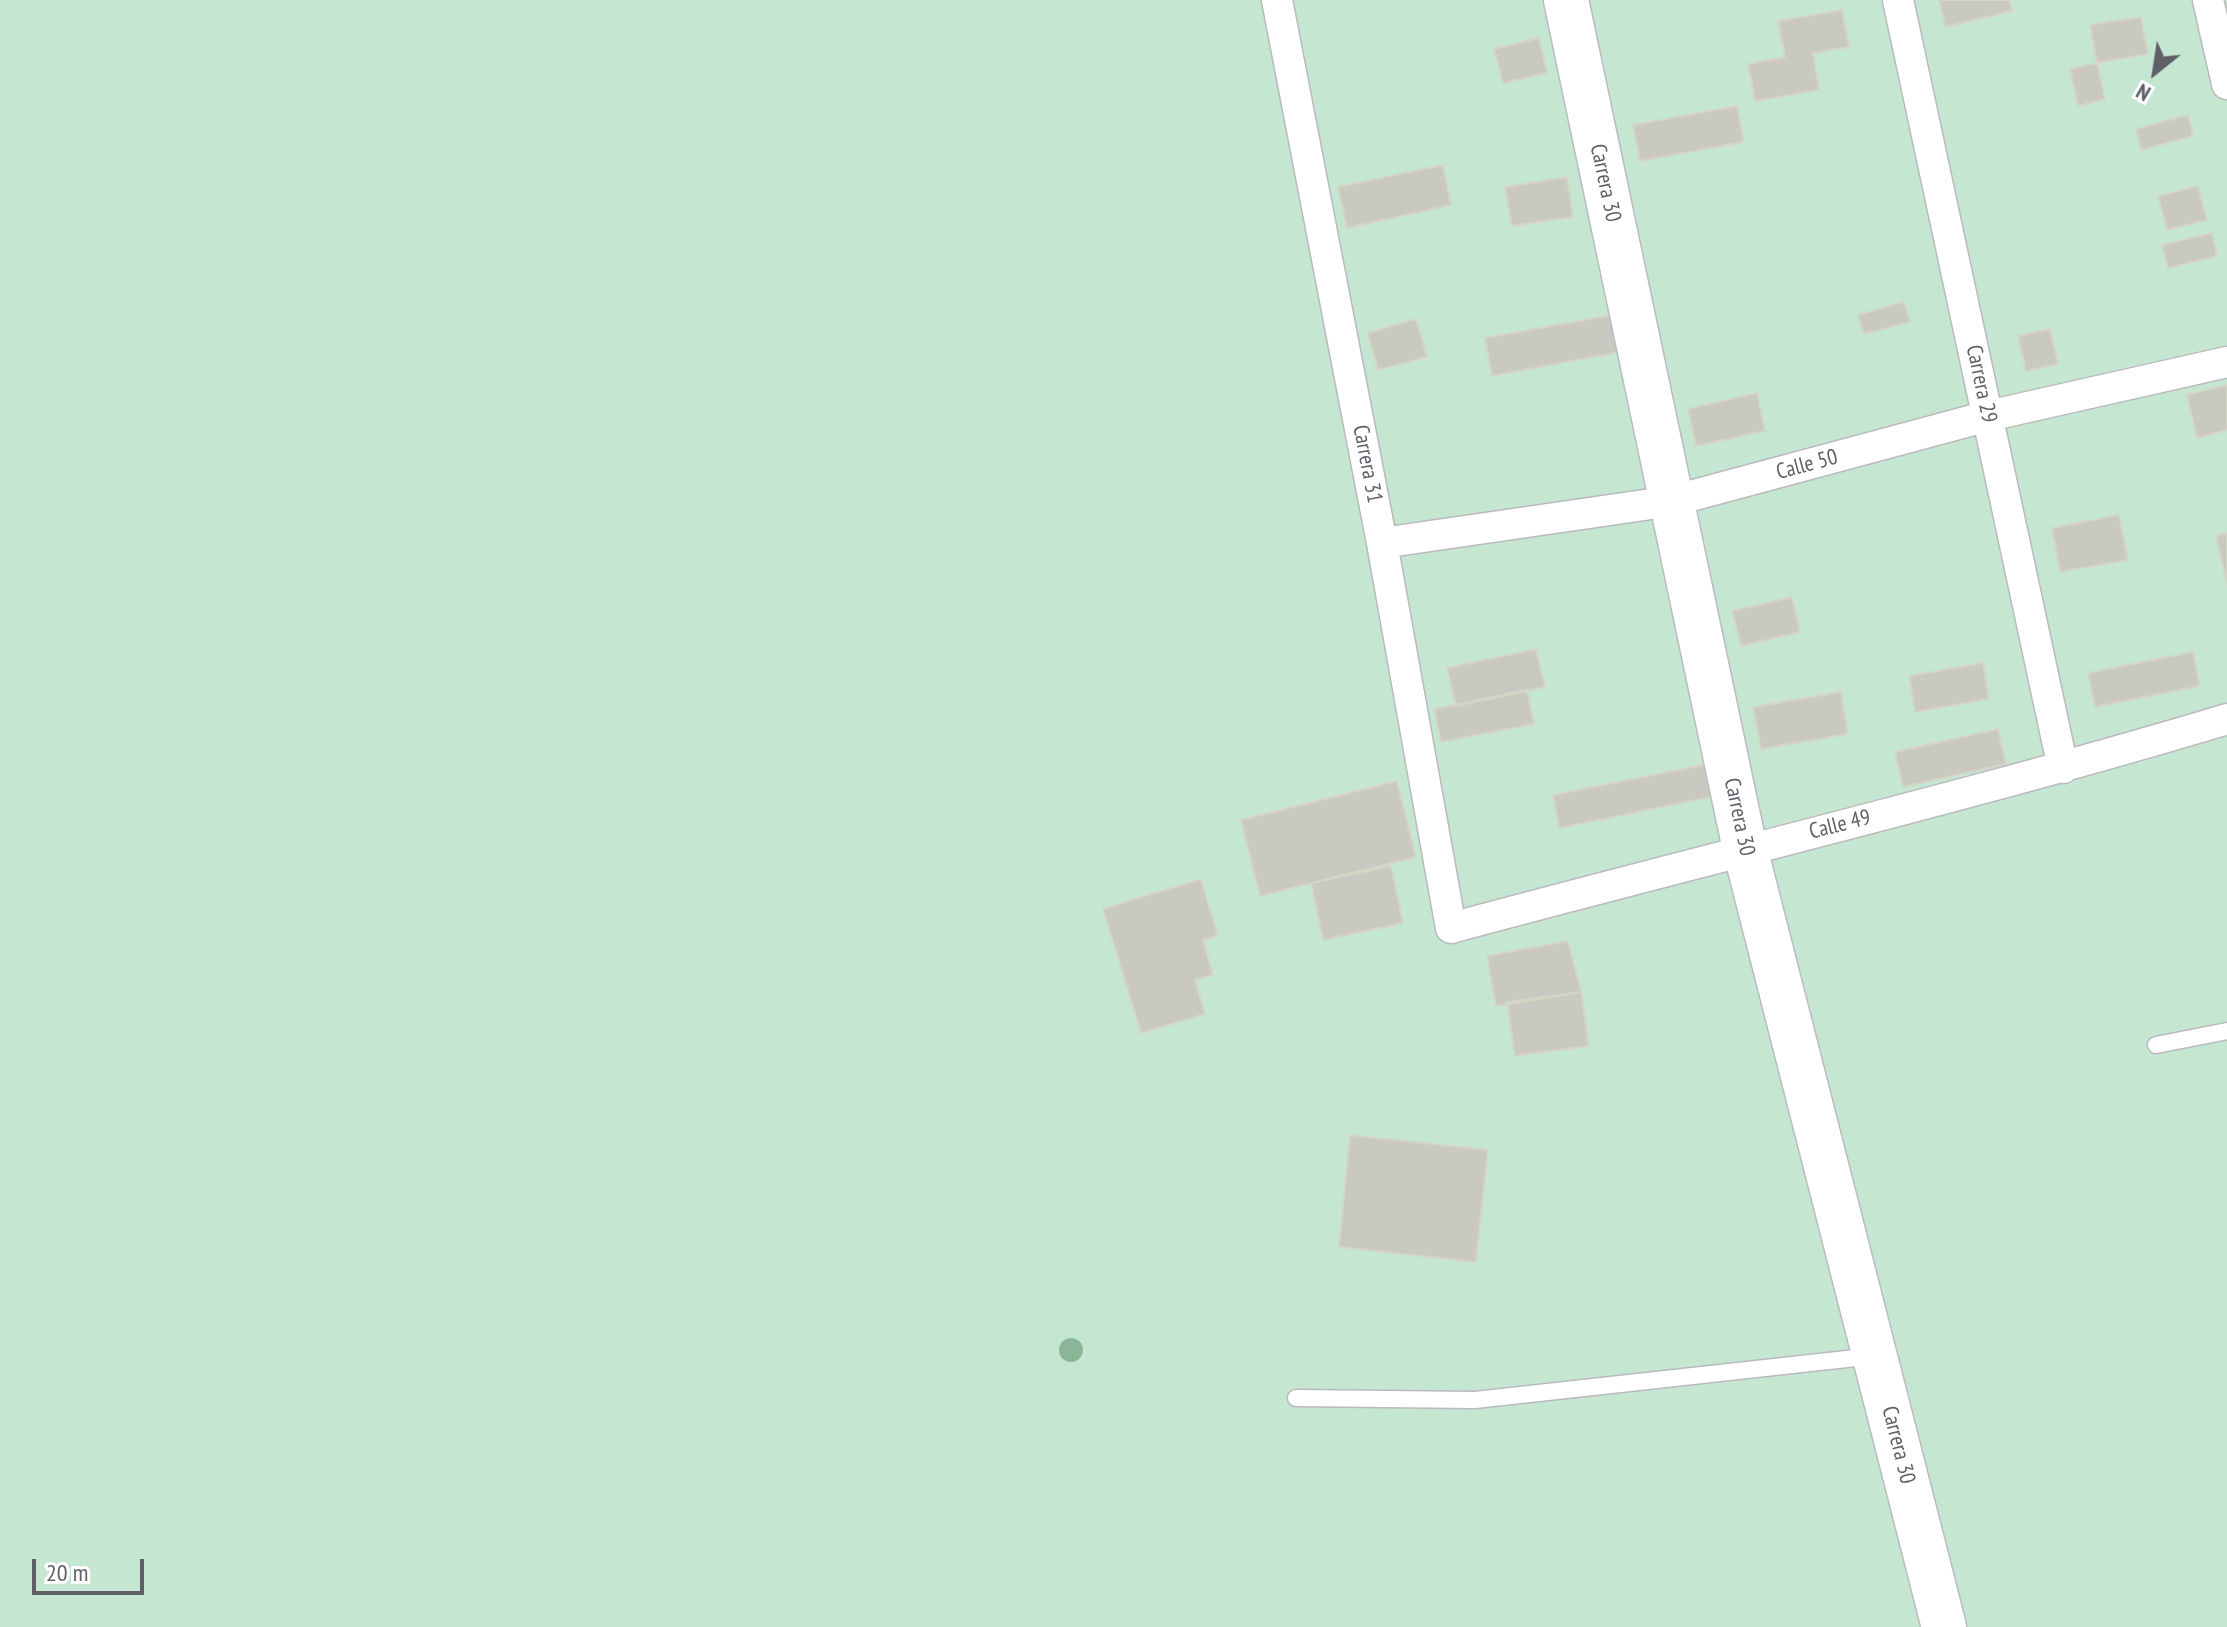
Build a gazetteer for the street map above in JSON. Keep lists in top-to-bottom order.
{
  "streets": {
    "street": [
      "Carrera 30",
      "Carrera 29",
      "Carrera 31",
      "Calle 50",
      "Calle 49"
    ]
  },
  "crossings": [
    ["Carrera 30", "Calle 50"],
    ["Carrera 30", "Calle 49"],
    ["Carrera 29", "Calle 50"],
    ["Carrera 29", "Calle 49"],
    ["Carrera 31", "Calle 50"],
    ["Carrera 31", "Calle 49"]
  ],
  "scale_bar": "20 m",
  "north": "bottom left"
}
